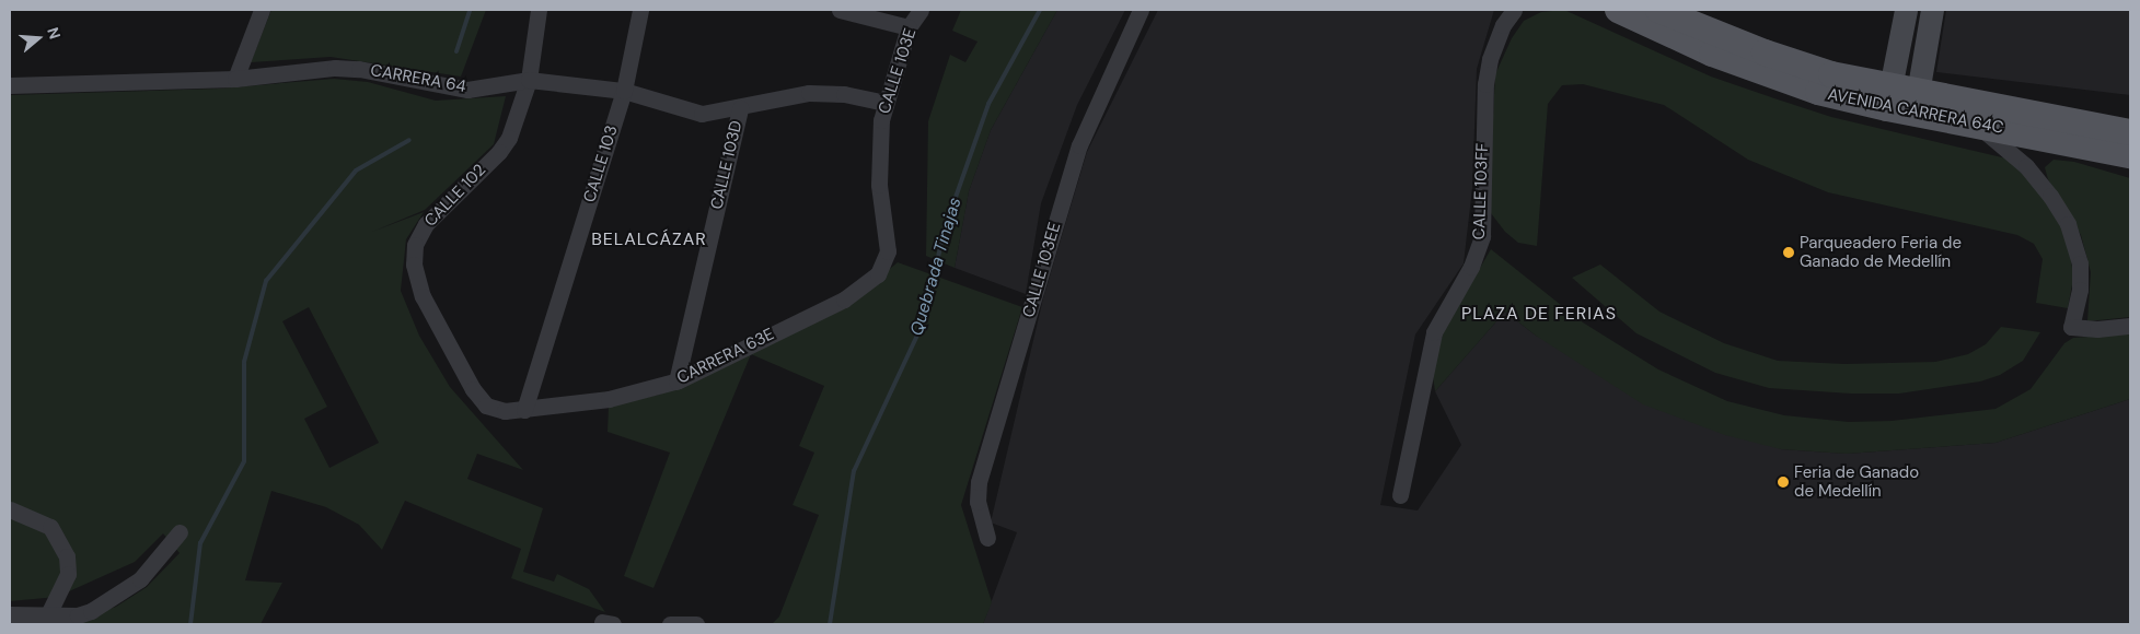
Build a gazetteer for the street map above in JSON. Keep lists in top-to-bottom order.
{
  "streets": {
    "main road": ["AVENIDA CARRERA 64C"],
    "street": [
      "CALLE 103E",
      "CARRERA 64",
      "CALLE 103",
      "CALLE 103D",
      "CALLE 103FF",
      "CALLE 102",
      "CALLE 103EE",
      "CARRERA 63E"
    ]
  },
  "crossings": [
    ["CALLE 103E", "CARRERA 64"],
    ["CALLE 103E", "CARRERA 63E"],
    ["CARRERA 64", "CALLE 103"],
    ["CARRERA 64", "CALLE 103D"],
    ["CARRERA 64", "CALLE 102"],
    ["CALLE 103", "CARRERA 63E"],
    ["CALLE 103D", "CARRERA 63E"],
    ["CALLE 102", "CARRERA 63E"]
  ],
  "districts": ["BELALCÁZAR", "PLAZA DE FERIAS"],
  "water": ["Quebrada Tinajas"],
  "places": ["Parqueadero Feria de Ganado de Medellín", "Feria de Ganado de Medellín"],
  "north": "right"
}
